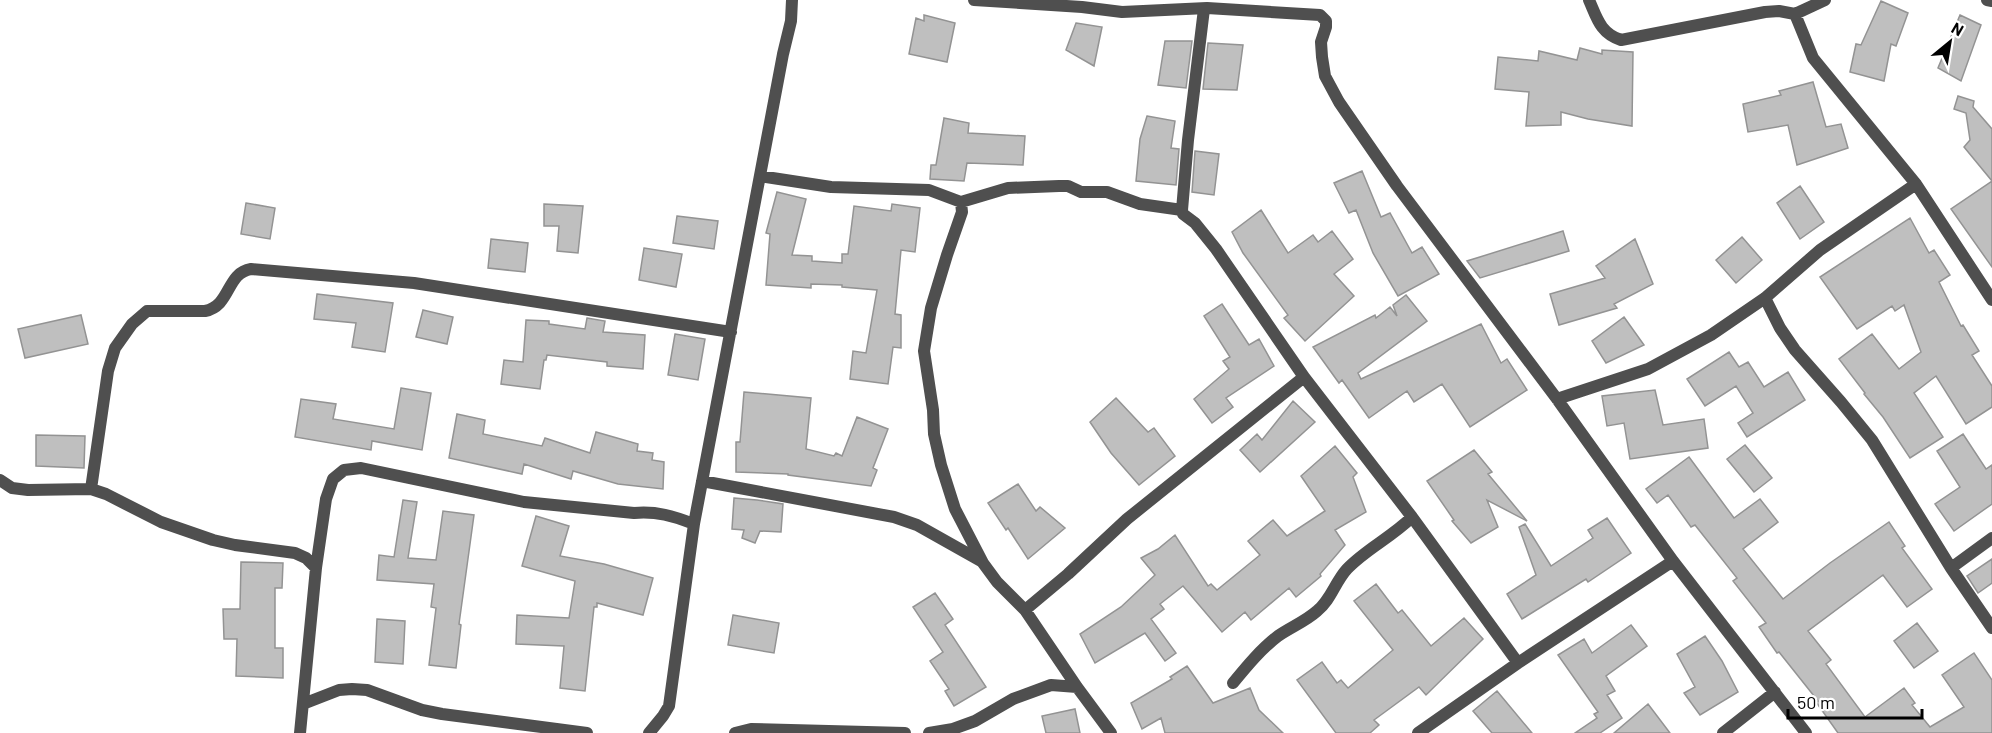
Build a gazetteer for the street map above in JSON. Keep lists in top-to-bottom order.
{
  "scale_bar": "50 m",
  "north": "top right"
}
